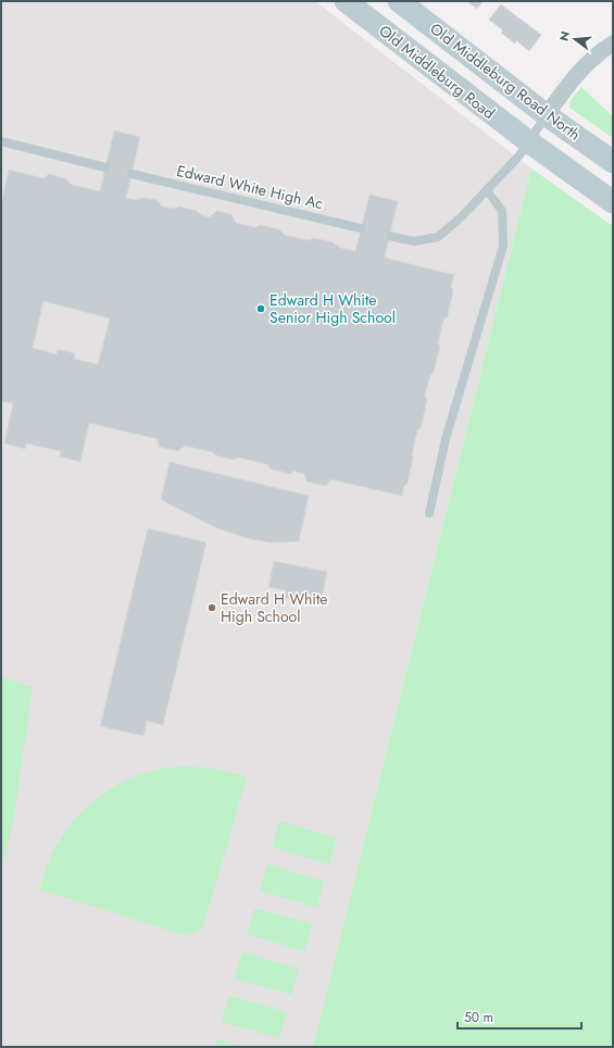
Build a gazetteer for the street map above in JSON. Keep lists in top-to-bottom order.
{
  "streets": {
    "main road": ["Old Middleburg Road", "Old Middleburg Road North"],
    "lane": ["Edward White High Ac"]
  },
  "places": ["Edward H White Senior High School", "Edward H White High School"],
  "scale_bar": "50 m",
  "north": "left"
}
